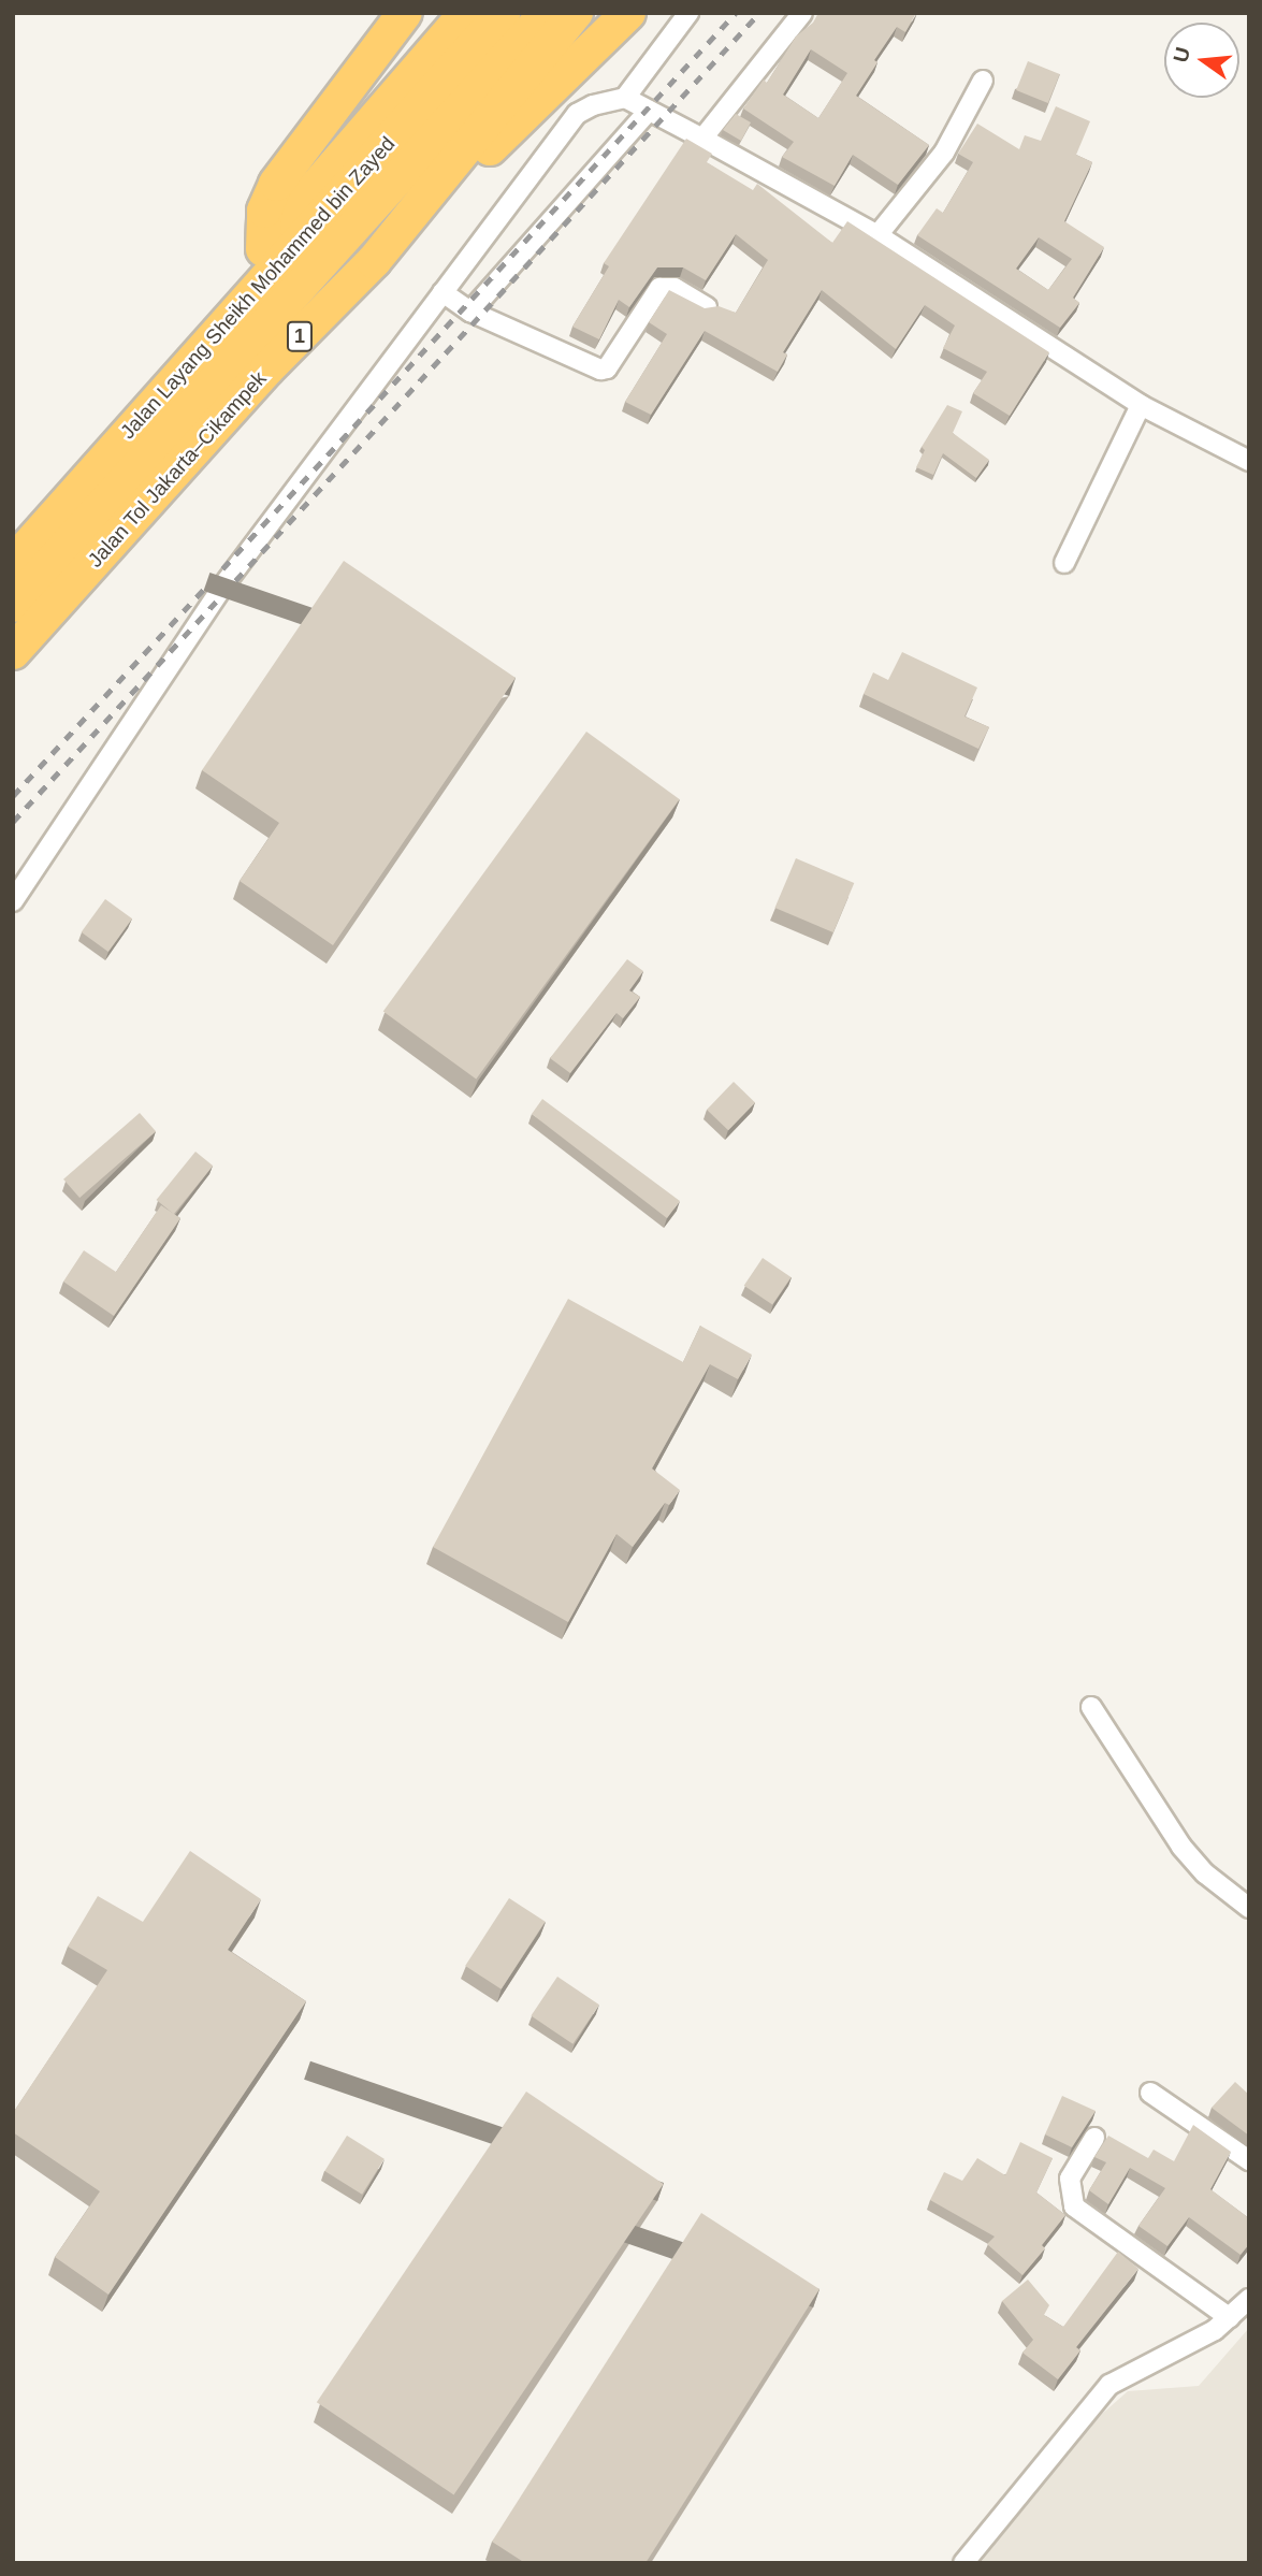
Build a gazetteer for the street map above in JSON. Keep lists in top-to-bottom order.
{
  "streets": {
    "highway": ["Jalan Layang Sheikh Mohammed bin Zayed", "1", "Jalan Tol Jakarta–Cikampek"]
  },
  "north": "left"
}
